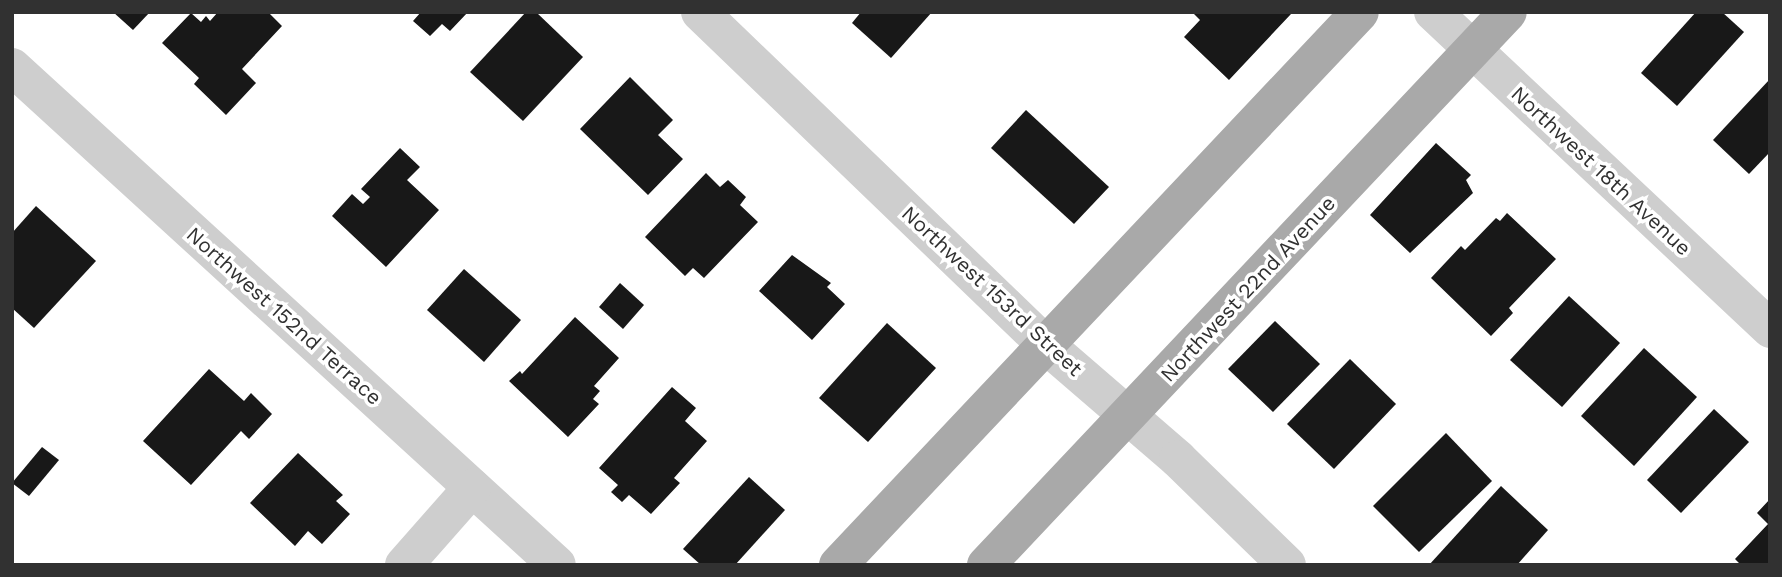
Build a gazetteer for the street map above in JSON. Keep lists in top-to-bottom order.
{
  "streets": {
    "main road": ["Northwest 22nd Avenue"],
    "street": ["Northwest 18th Avenue", "Northwest 153rd Street", "Northwest 152nd Terrace"]
  },
  "crossings": [
    ["Northwest 18th Avenue", "Northwest 22nd Avenue"],
    ["Northwest 22nd Avenue", "Northwest 153rd Street"]
  ]
}
